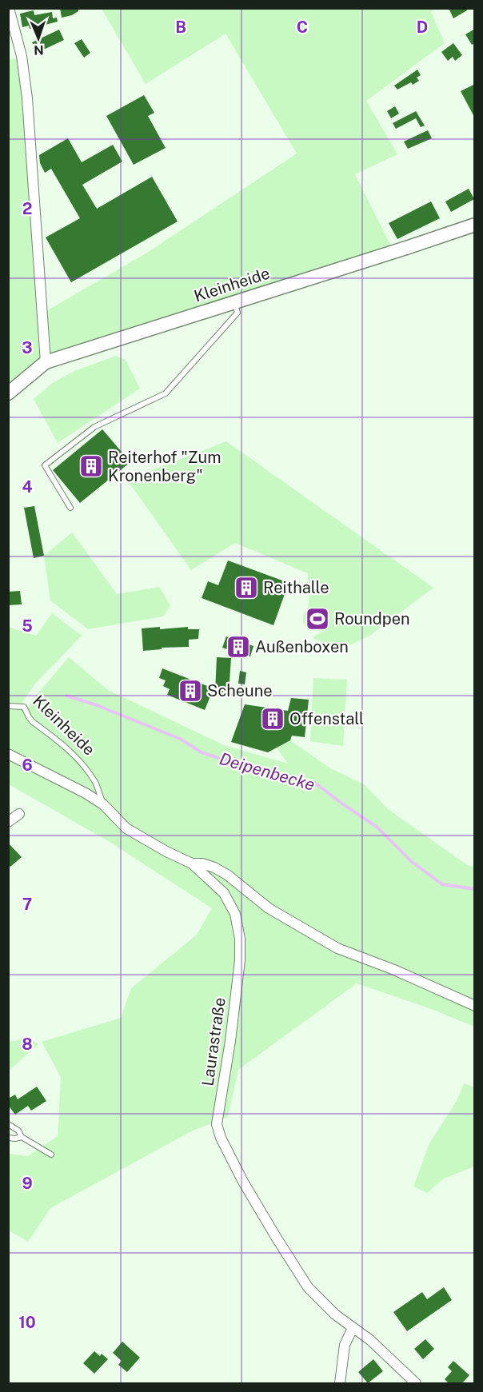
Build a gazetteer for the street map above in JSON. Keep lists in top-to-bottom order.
{
  "streets": {
    "street": ["Kleinheide", "Laurastraße"]
  },
  "crossings": [
    ["Kleinheide", "Laurastraße"]
  ],
  "water": ["Deipenbecke"],
  "places": {
    "building": [
      "Reiterhof \"Zum Kronenberg\"",
      "Reithalle",
      "Außenboxen",
      "Scheune",
      "Offenstall"
    ],
    "sports": ["Roundpen"]
  },
  "north": "bottom",
  "grid": {
    "columns": ["B", "C", "D"],
    "rows": [
      "2",
      "3",
      "4",
      "5",
      "6",
      "7",
      "8",
      "9",
      "10"
    ]
  }
}
